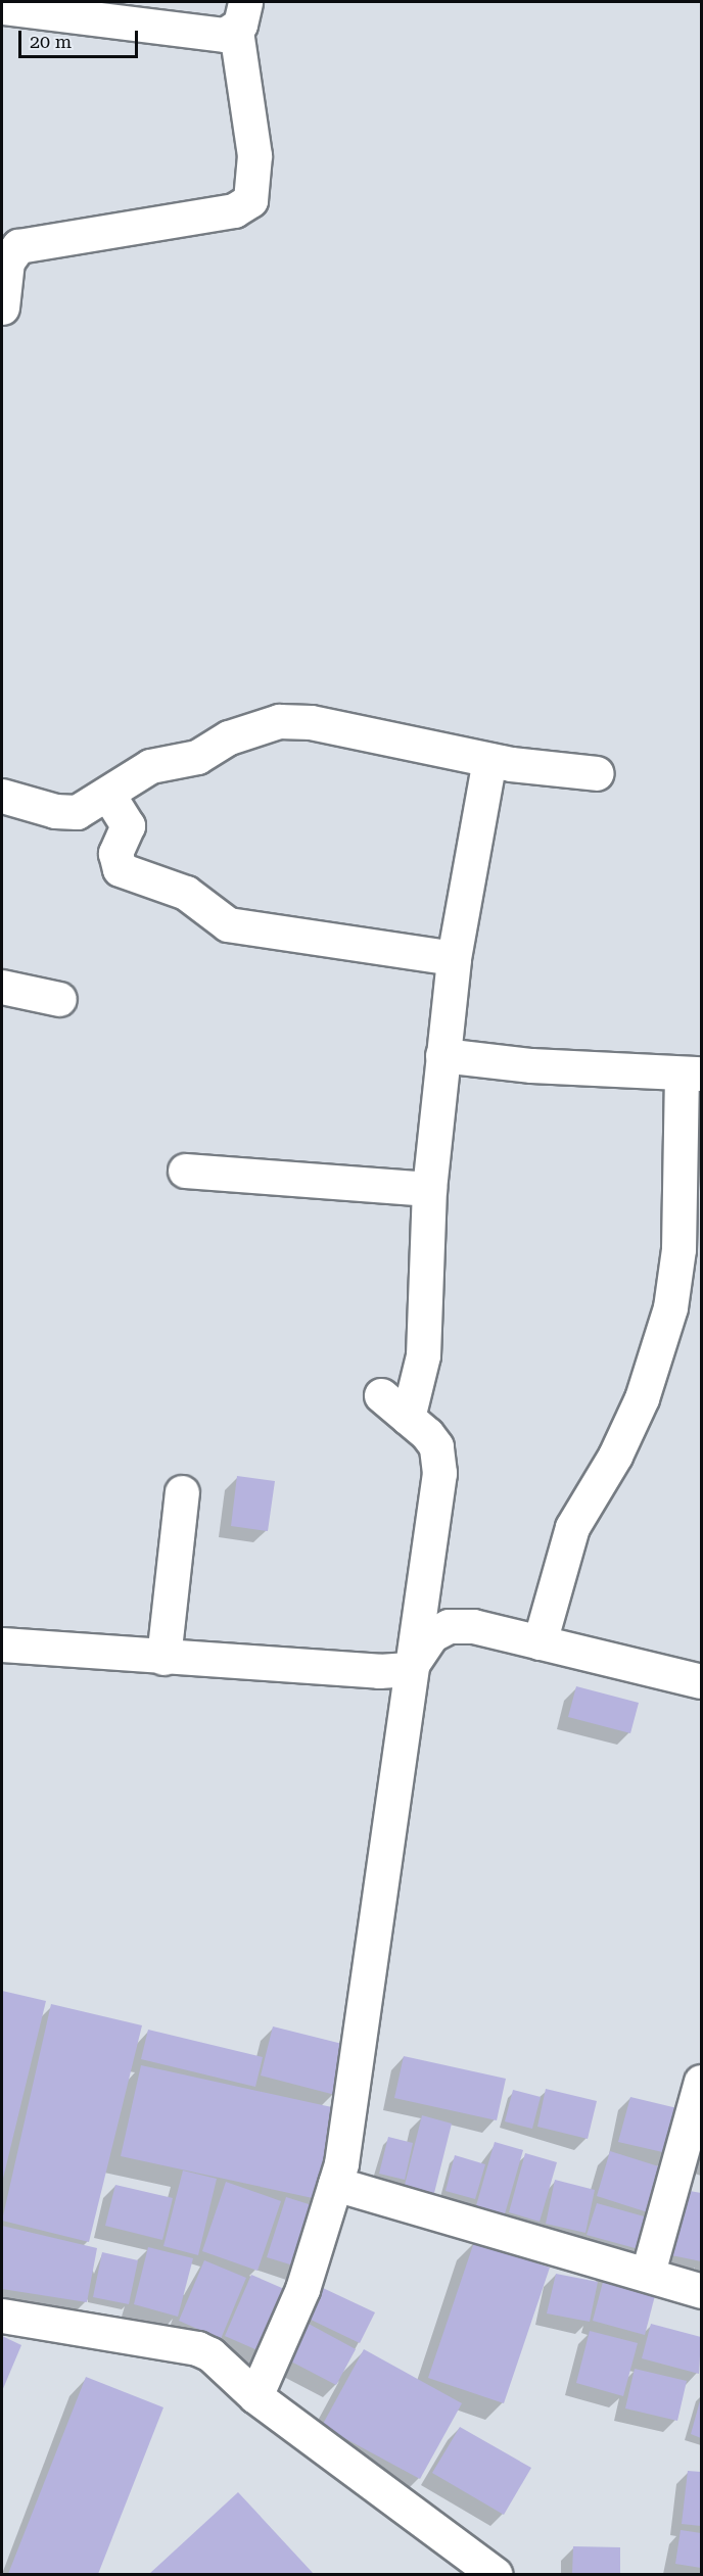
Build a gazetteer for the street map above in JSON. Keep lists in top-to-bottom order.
{
  "scale_bar": "20 m"
}
